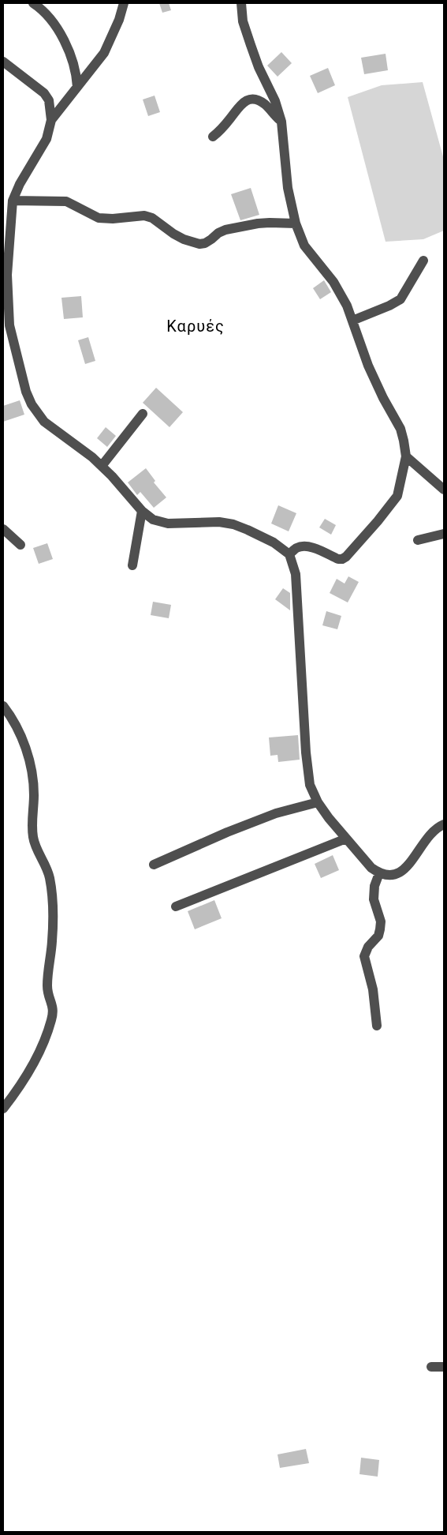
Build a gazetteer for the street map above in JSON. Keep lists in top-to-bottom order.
{
  "districts": ["Καρυές"]
}
